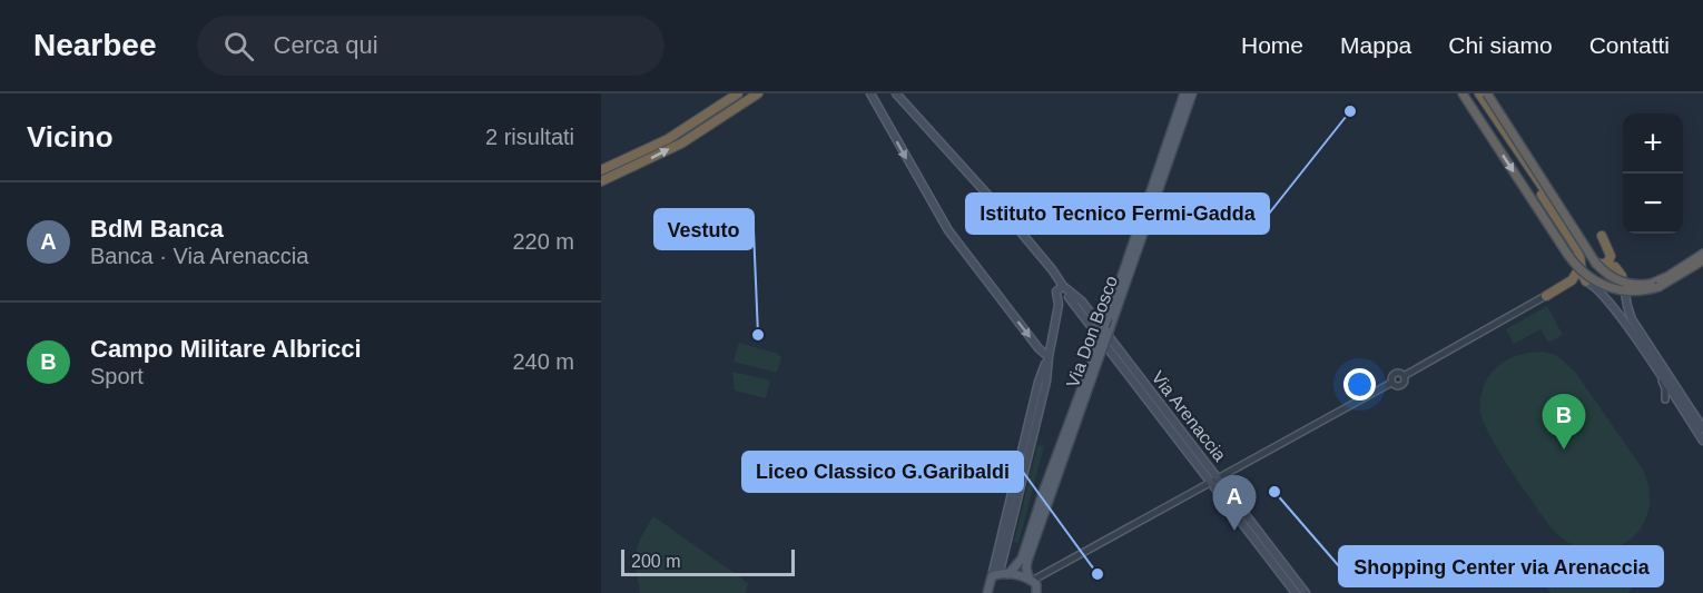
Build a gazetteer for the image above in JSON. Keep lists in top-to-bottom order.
{
  "streets": {
    "main road": ["Via Don Bosco", "Via Arenaccia"]
  },
  "places": [
    "Istituto Tecnico Fermi-Gadda",
    "Vestuto",
    "Shopping Center via Arenaccia",
    "Liceo Classico G.Garibaldi"
  ],
  "scale_bar": "200 m",
  "page": {
    "header": "Nearbee",
    "search": "Cerca qui",
    "nav": [
      "Home",
      "Mappa",
      "Chi siamo",
      "Contatti"
    ],
    "heading": ["Vicino", "2 risultati"],
    "map_buttons": ["+", "−"],
    "list": [
      {
        "mark": "A",
        "name": "BdM Banca",
        "note": "Banca · Via Arenaccia",
        "value": "220 m"
      },
      {
        "mark": "B",
        "name": "Campo Militare Albricci",
        "note": "Sport",
        "value": "240 m"
      }
    ],
    "pins": ["B", "A"],
    "scale": "200 m"
  }
}
